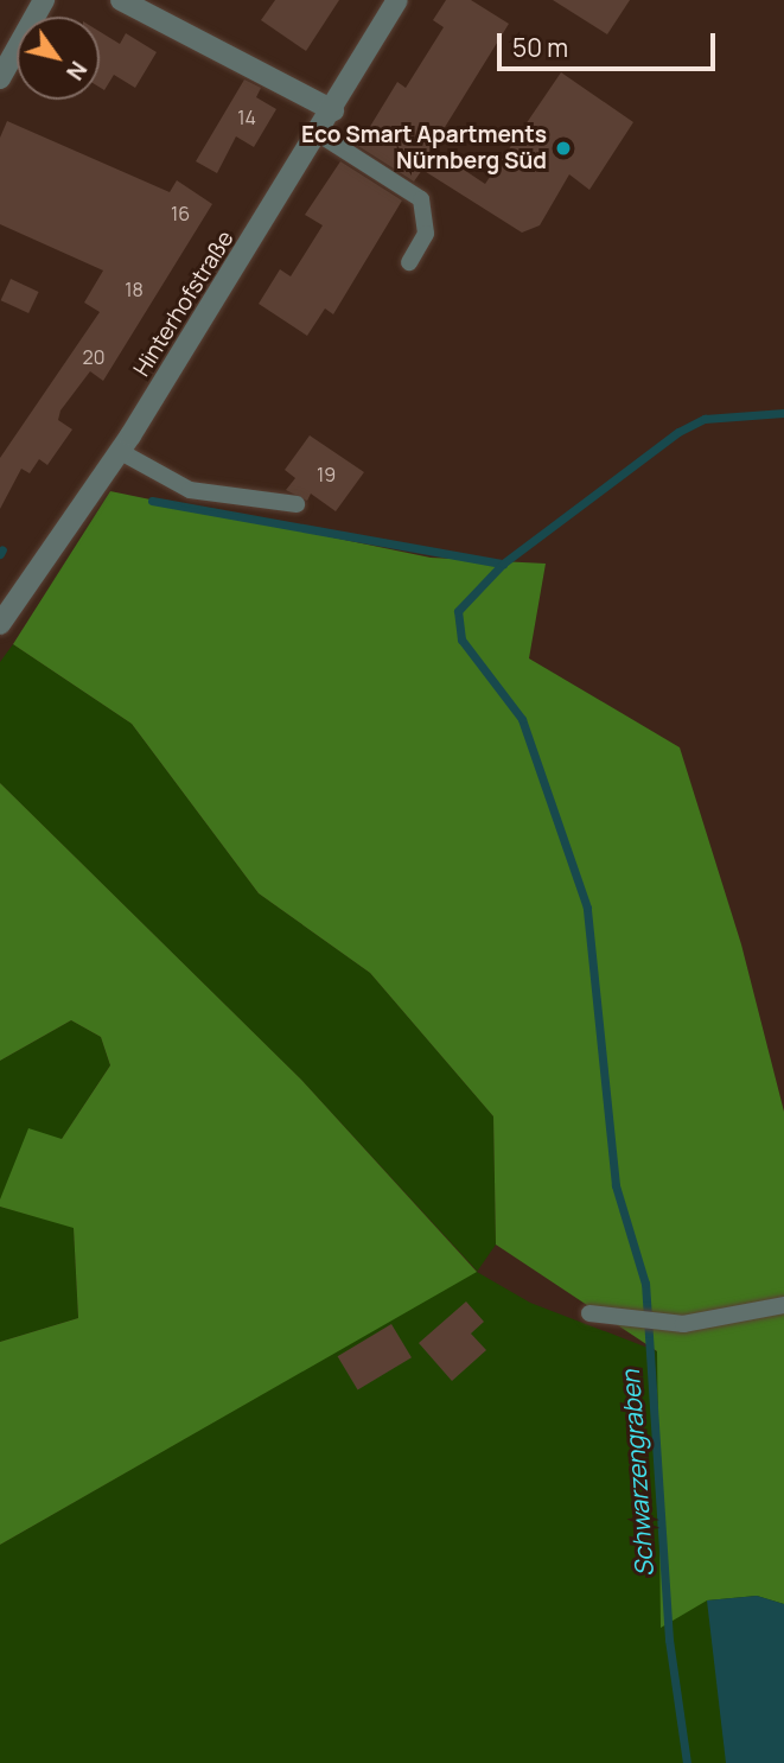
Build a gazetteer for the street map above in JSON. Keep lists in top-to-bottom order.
{
  "streets": {
    "street": ["Hinterhofstraße"]
  },
  "water": ["Schwarzengraben"],
  "places": ["Eco Smart Apartments Nürnberg Süd"],
  "house_numbers": [
    "14",
    "16",
    "18",
    "20",
    "19"
  ],
  "scale_bar": "50 m",
  "north": "bottom right"
}
